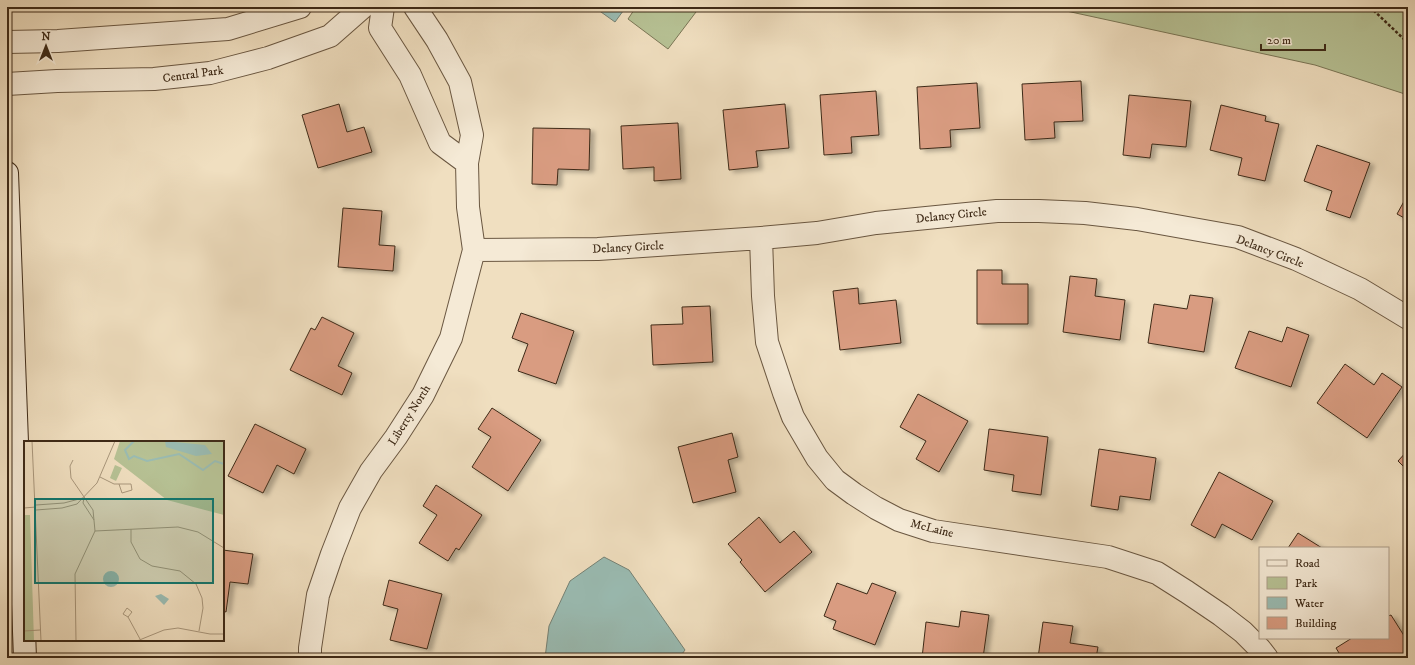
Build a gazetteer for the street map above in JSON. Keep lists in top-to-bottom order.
{
  "streets": {
    "street": [
      "Central Park",
      "Delancy Circle",
      "Liberty North",
      "McLaine"
    ]
  },
  "crossings": [
    ["Delancy Circle", "Liberty North"],
    ["Delancy Circle", "McLaine"]
  ],
  "legend": [
    "Road",
    "Park",
    "Water",
    "Building"
  ],
  "scale_bar": "20 m",
  "north": "top"
}
